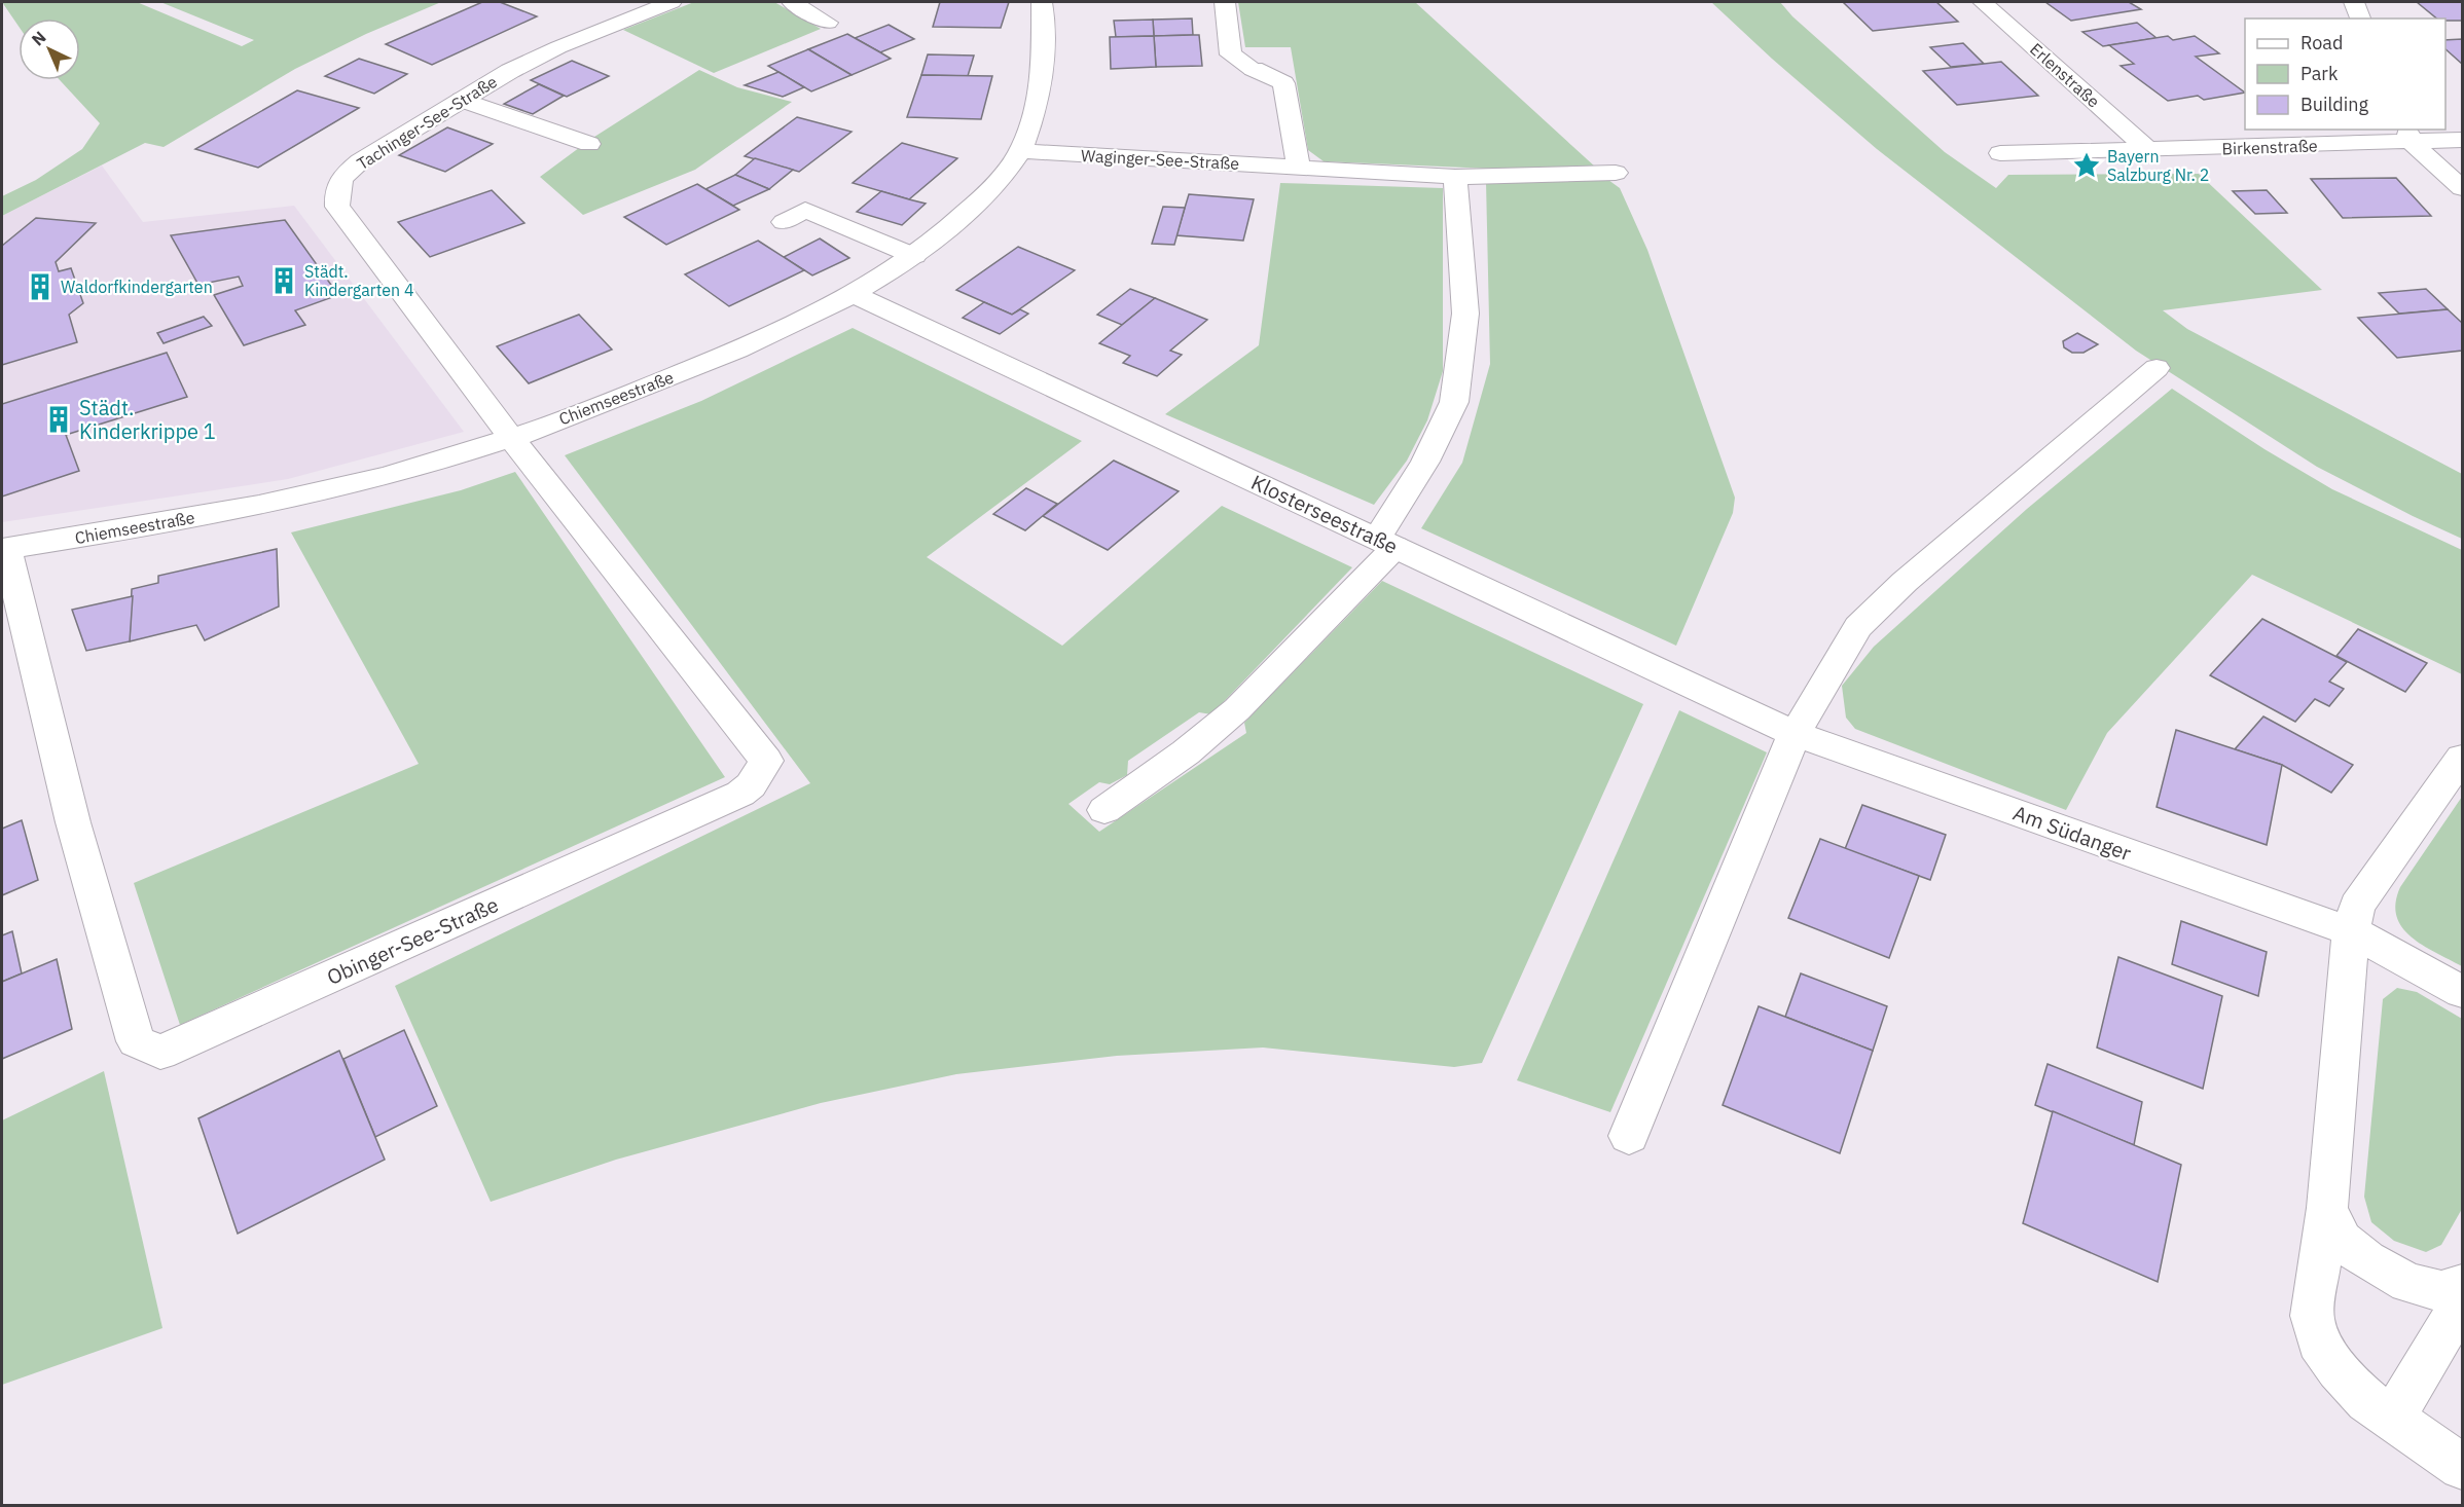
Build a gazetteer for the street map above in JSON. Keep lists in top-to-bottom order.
{
  "streets": {
    "street": [
      "Erlenstraße",
      "Tachinger-See-Straße",
      "Birkenstraße",
      "Waginger-See-Straße",
      "Chiemseestraße",
      "Klosterseestraße",
      "Am Südanger",
      "Obinger-See-Straße"
    ]
  },
  "crossings": [
    ["Erlenstraße", "Birkenstraße"],
    ["Tachinger-See-Straße", "Chiemseestraße"],
    ["Tachinger-See-Straße", "Obinger-See-Straße"],
    ["Waginger-See-Straße", "Chiemseestraße"],
    ["Chiemseestraße", "Klosterseestraße"],
    ["Chiemseestraße", "Obinger-See-Straße"],
    ["Klosterseestraße", "Am Südanger"]
  ],
  "places": {
    "place": ["Bayern Salzburg Nr. 2"],
    "building": ["Städt. Kindergarten 4", "Waldorfkindergarten", "Städt. Kinderkrippe 1"]
  },
  "legend": ["Road", "Park", "Building"],
  "north": "top left"
}
